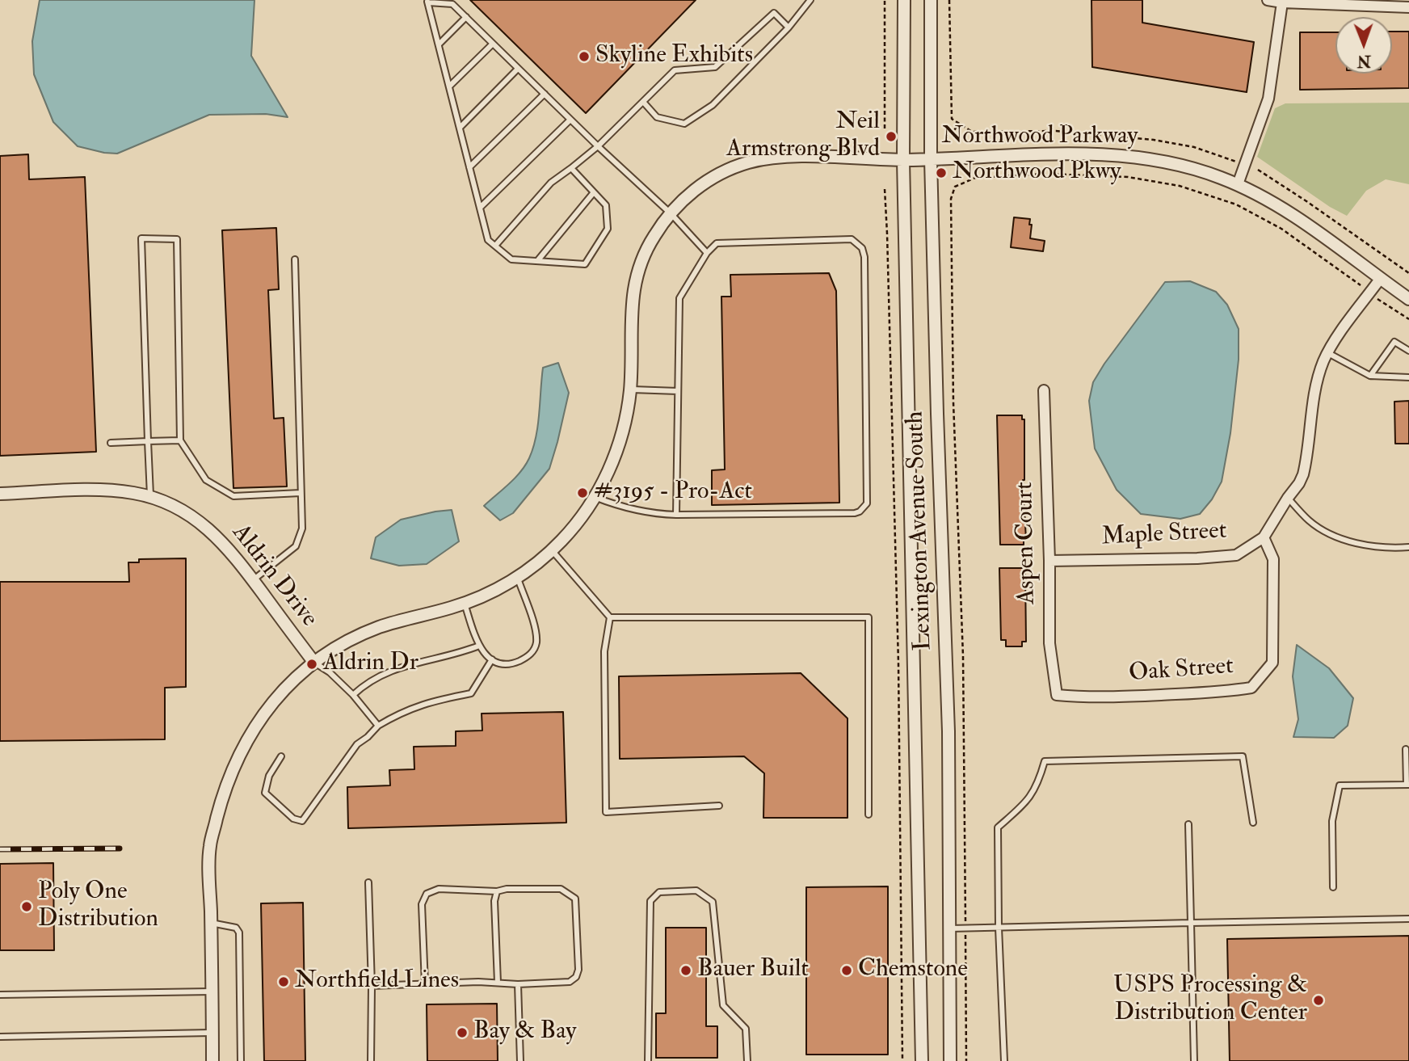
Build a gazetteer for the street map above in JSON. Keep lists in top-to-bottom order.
{
  "streets": {
    "street": [
      "Northwood Parkway",
      "Lexington Avenue South",
      "Maple Street",
      "Aspen Court",
      "Aldrin Drive",
      "Oak Street"
    ]
  },
  "crossings": [
    ["Northwood Parkway", "Lexington Avenue South"],
    ["Northwood Parkway", "Maple Street"],
    ["Northwood Parkway", "Aldrin Drive"],
    ["Maple Street", "Aspen Court"],
    ["Maple Street", "Oak Street"],
    ["Aspen Court", "Oak Street"]
  ],
  "places": [
    "Skyline Exhibits",
    "Neil Armstrong Blvd",
    "Northwood Pkwy",
    "#3195 - Pro-Act",
    "Aldrin Dr",
    "Poly One Distribution",
    "Bauer Built",
    "Chemstone",
    "Northfield Lines",
    "USPS Processing & Distribution Center",
    "Bay & Bay"
  ],
  "north": "bottom"
}
